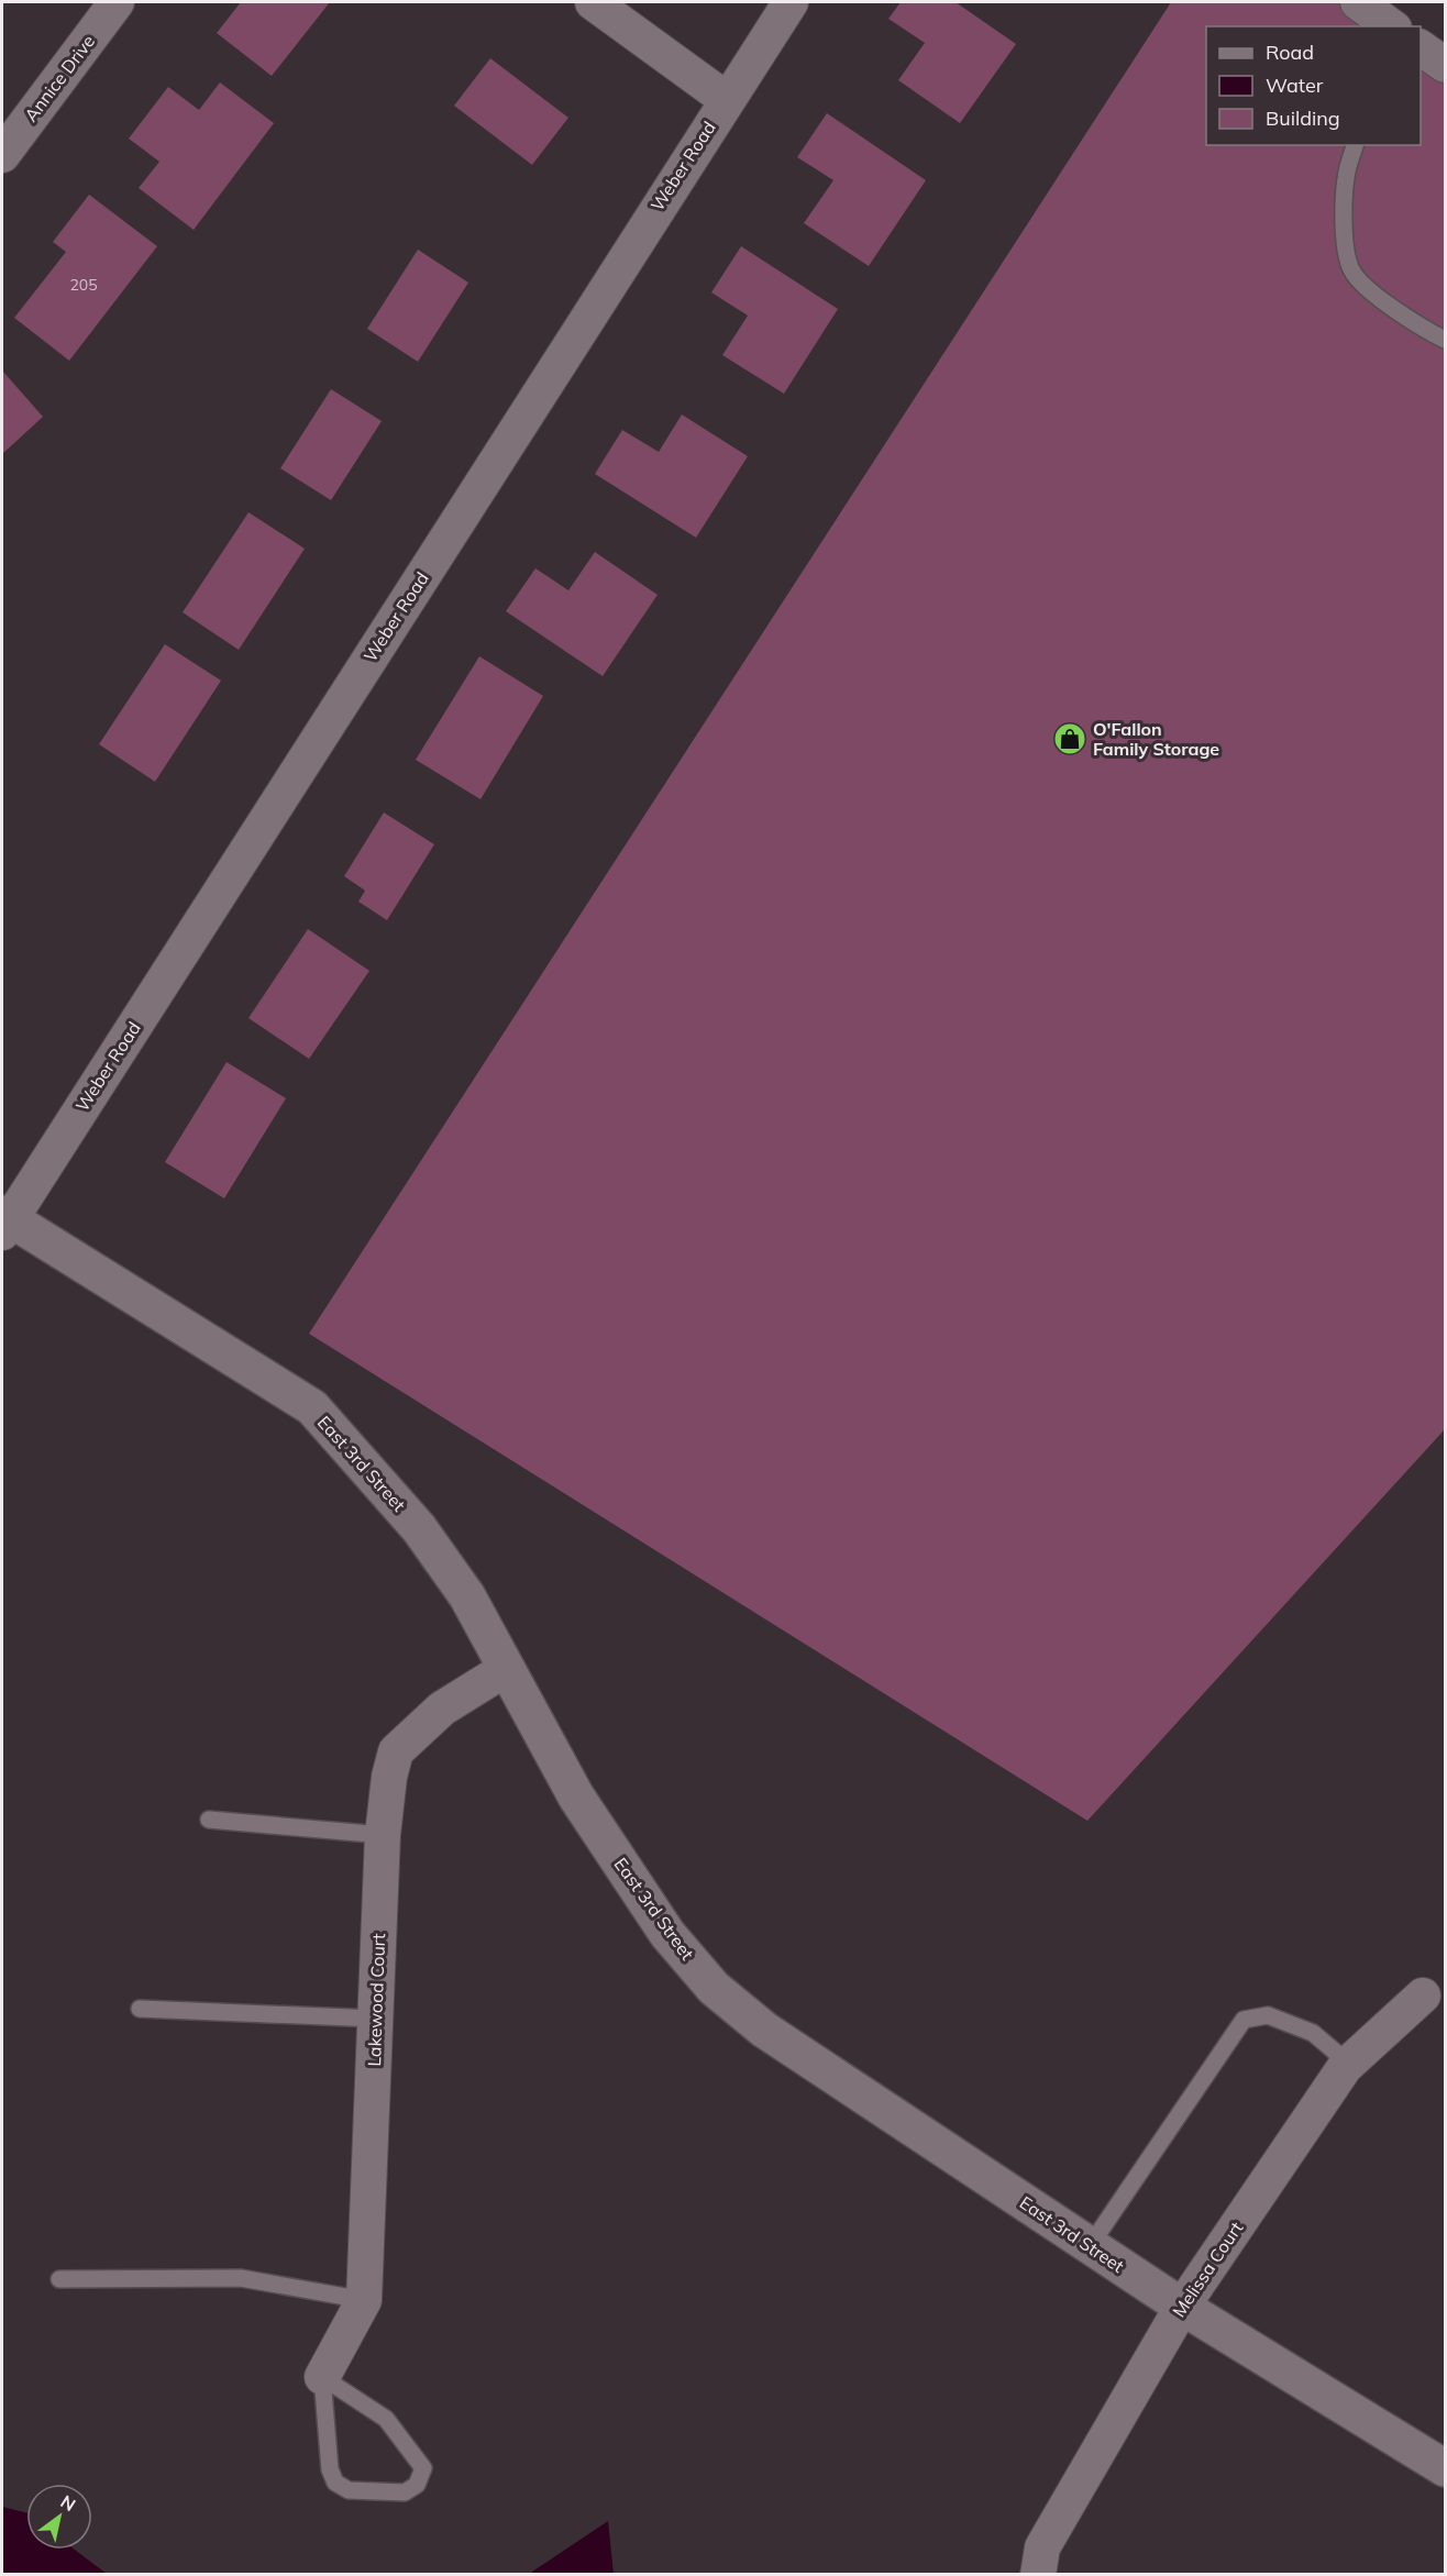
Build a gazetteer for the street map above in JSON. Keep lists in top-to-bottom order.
{
  "streets": {
    "street": [
      "Annice Drive",
      "Weber Road",
      "East 3rd Street",
      "Lakewood Court",
      "Melissa Court"
    ]
  },
  "crossings": [
    ["Weber Road", "East 3rd Street"],
    ["East 3rd Street", "Lakewood Court"],
    ["East 3rd Street", "Melissa Court"]
  ],
  "places": {
    "shop": ["O'Fallon Family Storage"]
  },
  "house_numbers": ["205"],
  "legend": ["Road", "Water", "Building"],
  "north": "top right"
}
